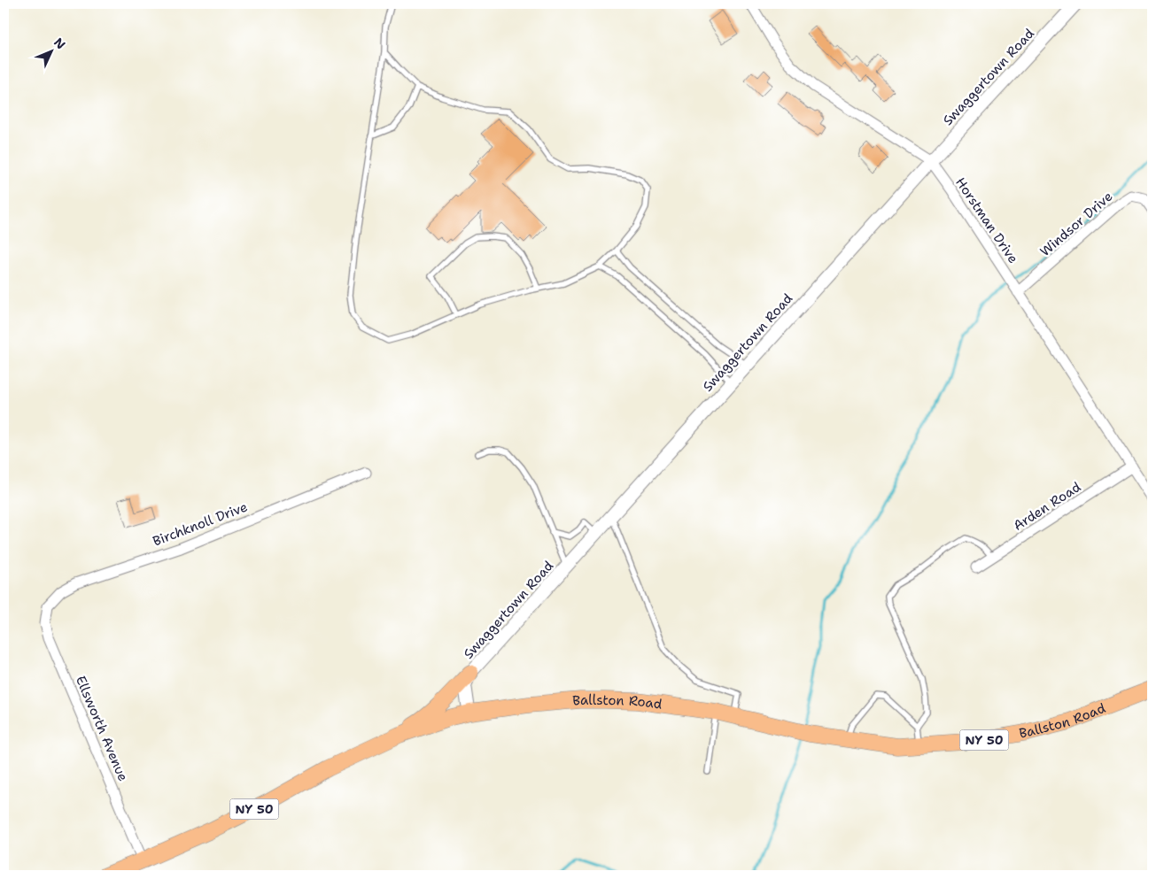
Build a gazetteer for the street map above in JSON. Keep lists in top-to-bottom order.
{
  "streets": {
    "main road": ["Ballston Road", "NY 50"],
    "street": [
      "Swaggertown Road",
      "Horstman Drive",
      "Windsor Drive",
      "Arden Road",
      "Birchknoll Drive",
      "Ellsworth Avenue"
    ]
  },
  "crossings": [
    ["Swaggertown Road", "Horstman Drive"],
    ["Swaggertown Road", "Ballston Road"],
    ["Horstman Drive", "Windsor Drive"],
    ["Horstman Drive", "Arden Road"],
    ["Birchknoll Drive", "Ellsworth Avenue"],
    ["Ballston Road", "Ellsworth Avenue"]
  ],
  "north": "top right"
}
